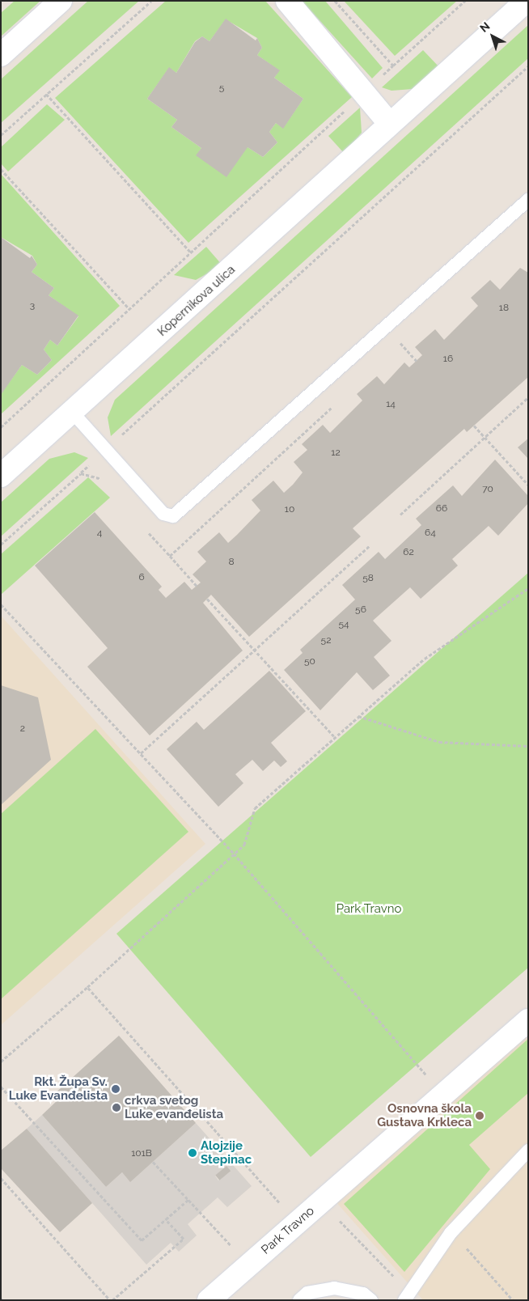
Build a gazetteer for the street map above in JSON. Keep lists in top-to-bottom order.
{
  "streets": {
    "street": ["Kopernikova ulica", "Park Travno"]
  },
  "parks": ["Park Travno"],
  "places": [
    "Rkt. Župa Sv. Luke Evanđelista",
    "crkva svetog Luke evanđelista",
    "Osnovna škola Gustava Krkleca",
    "Alojzije Stepinac"
  ],
  "house_numbers": [
    "5",
    "3",
    "18",
    "16",
    "14",
    "12",
    "70",
    "66",
    "10",
    "4",
    "64",
    "62",
    "8",
    "6",
    "58",
    "56",
    "54",
    "52",
    "50",
    "2",
    "101B"
  ],
  "north": "top left"
}
